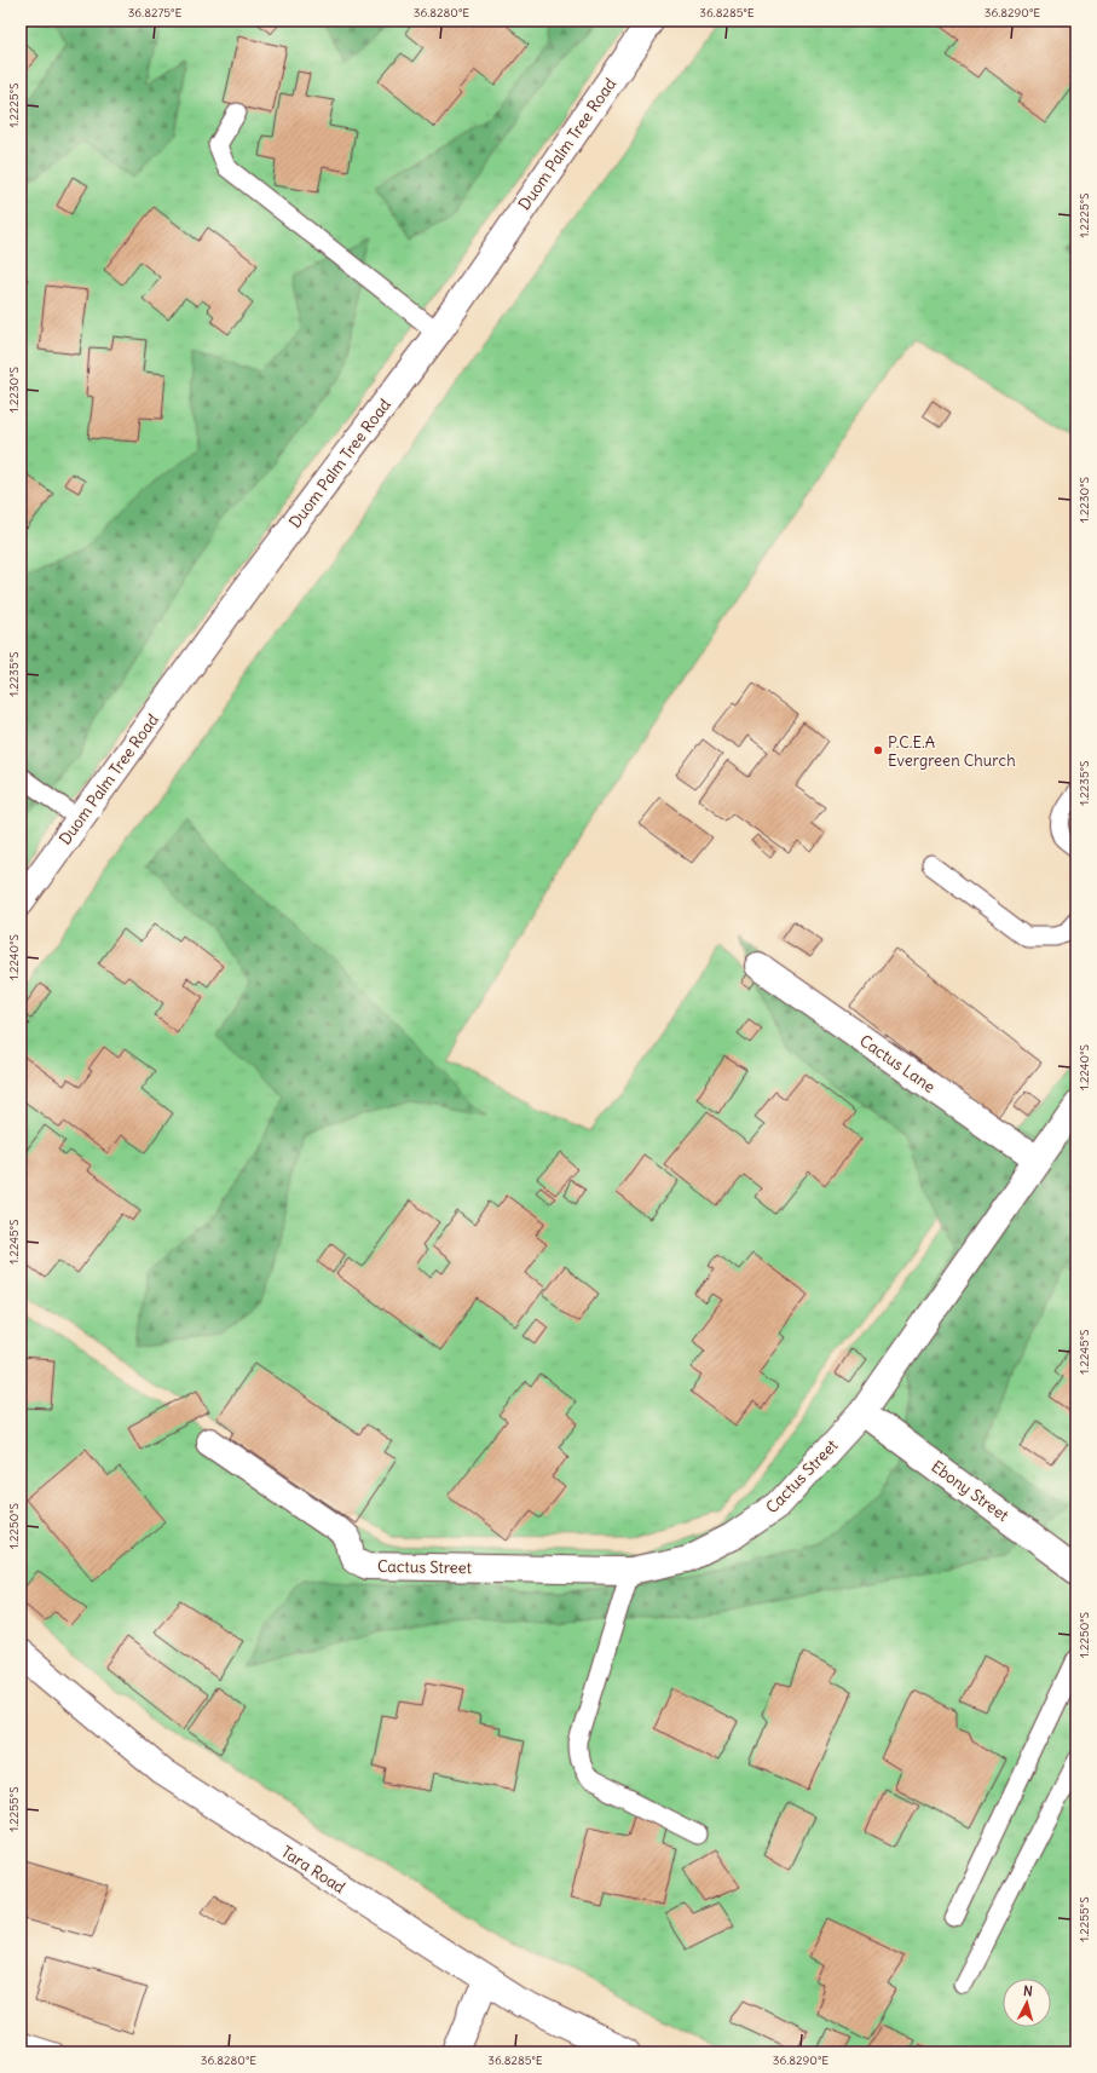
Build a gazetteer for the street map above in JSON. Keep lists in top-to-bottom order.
{
  "streets": {
    "street": [
      "Duom Palm Tree Road",
      "Cactus Lane",
      "Cactus Street",
      "Ebony Street",
      "Tara Road"
    ]
  },
  "crossings": [
    ["Cactus Lane", "Cactus Street"],
    ["Cactus Street", "Ebony Street"]
  ],
  "places": ["P.C.E.A Evergreen Church"],
  "north": "top",
  "coordinates": [
    "36.8275°E",
    "36.8280°E",
    "36.8285°E",
    "36.8290°E",
    "1.2225°S",
    "1.2230°S",
    "1.2235°S",
    "1.2240°S",
    "1.2245°S",
    "1.2250°S",
    "1.2255°S"
  ]
}
